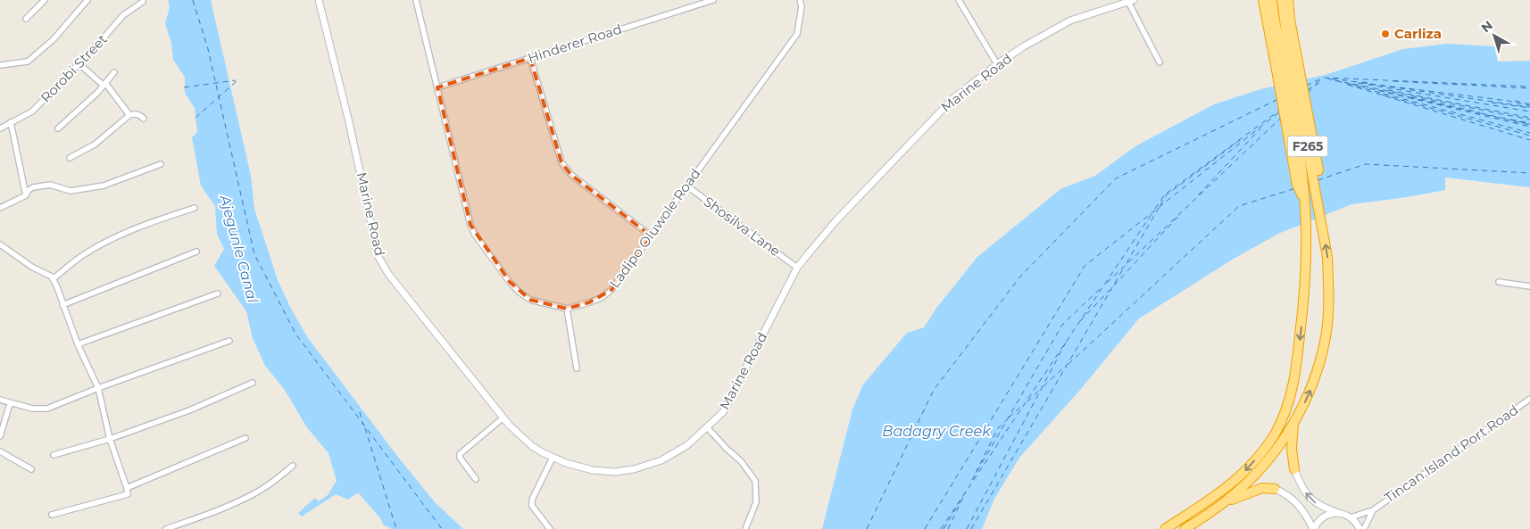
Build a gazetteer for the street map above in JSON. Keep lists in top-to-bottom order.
{
  "streets": {
    "highway": ["F265"],
    "street": [
      "Hinderer Road",
      "Rorobi Street",
      "Marine Road",
      "Shosilva Lane",
      "Ladipo Oluwole Road",
      "Tincan Island Port Road"
    ]
  },
  "crossings": [
    ["Hinderer Road", "Ladipo Oluwole Road"],
    ["Marine Road", "Shosilva Lane"],
    ["Shosilva Lane", "Ladipo Oluwole Road"]
  ],
  "water": ["Ajegunle Canal", "Badagry Creek"],
  "places": ["Carliza"],
  "north": "top left"
}
